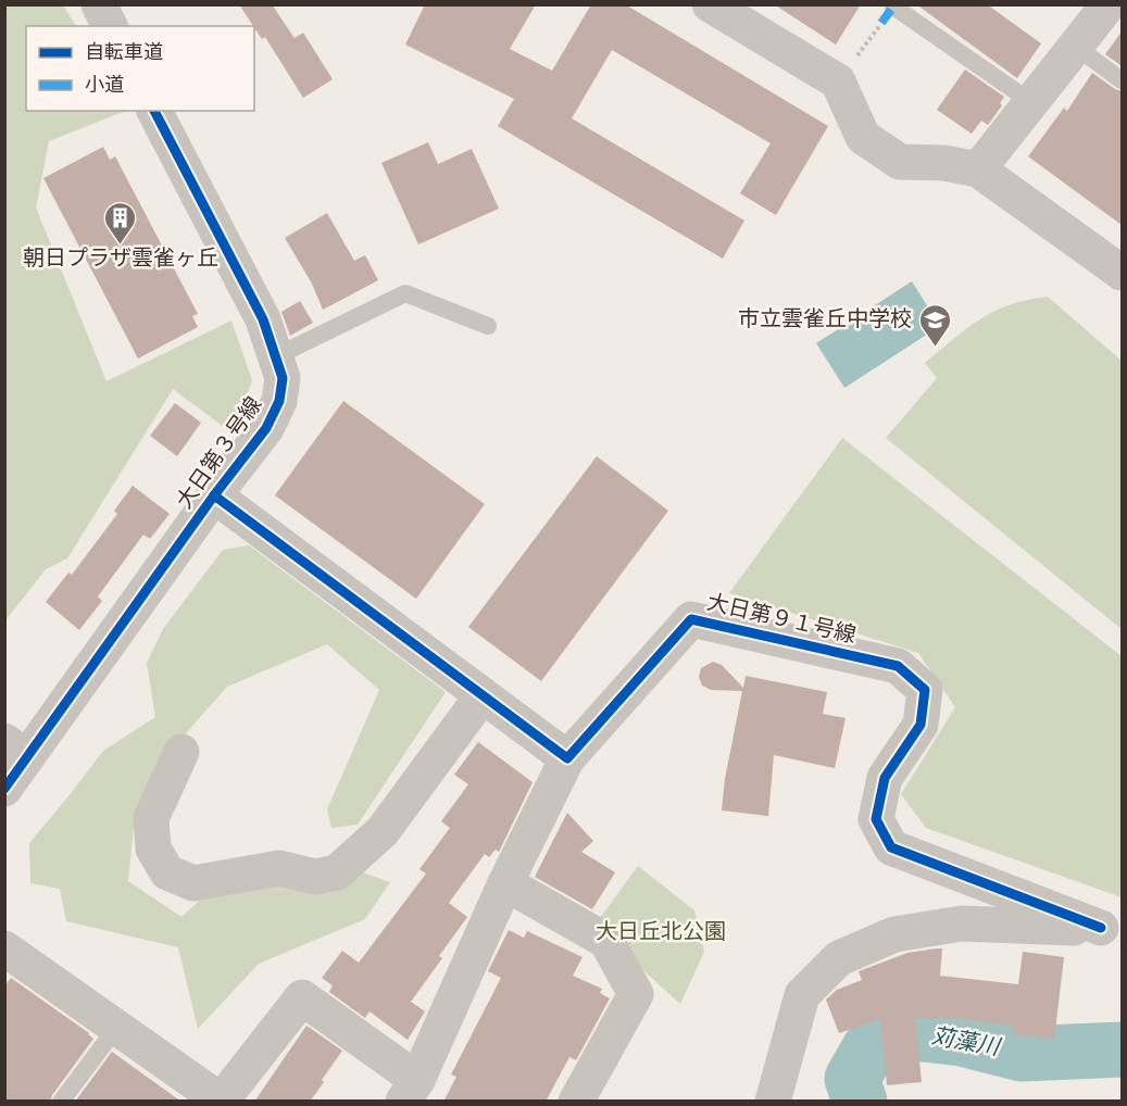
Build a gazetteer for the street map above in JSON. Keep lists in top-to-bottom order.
{
  "streets": {
    "street": ["大日第３号線", "大日第９１号線"]
  },
  "water": ["苅藻川"],
  "parks": ["大日丘北公園"],
  "places": {
    "building": ["朝日プラザ雲雀ヶ丘"],
    "school or university": ["市立雲雀丘中学校"]
  },
  "legend": ["自転車道", "小道"]
}
